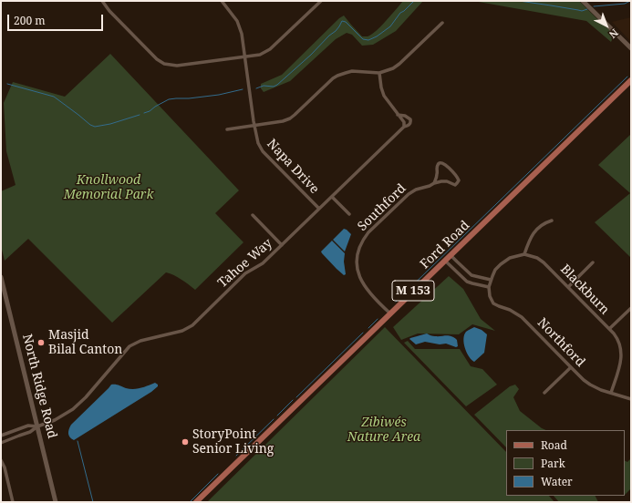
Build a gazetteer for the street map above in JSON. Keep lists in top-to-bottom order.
{
  "streets": {
    "main road": ["Ford Road", "M 153"],
    "street": [
      "Napa Drive",
      "Southford",
      "Tahoe Way",
      "Blackburn",
      "Northford",
      "North Ridge Road"
    ]
  },
  "crossings": [
    ["Napa Drive", "Tahoe Way"],
    ["Southford", "Ford Road"],
    ["Tahoe Way", "North Ridge Road"],
    ["Blackburn", "Northford"]
  ],
  "parks": ["Knollwood Memorial Park", "Zibiwés Nature Area"],
  "places": ["Masjid Bilal Canton", "StoryPoint Senior Living"],
  "legend": ["Road", "Park", "Water"],
  "scale_bar": "200 m",
  "north": "bottom right"
}
